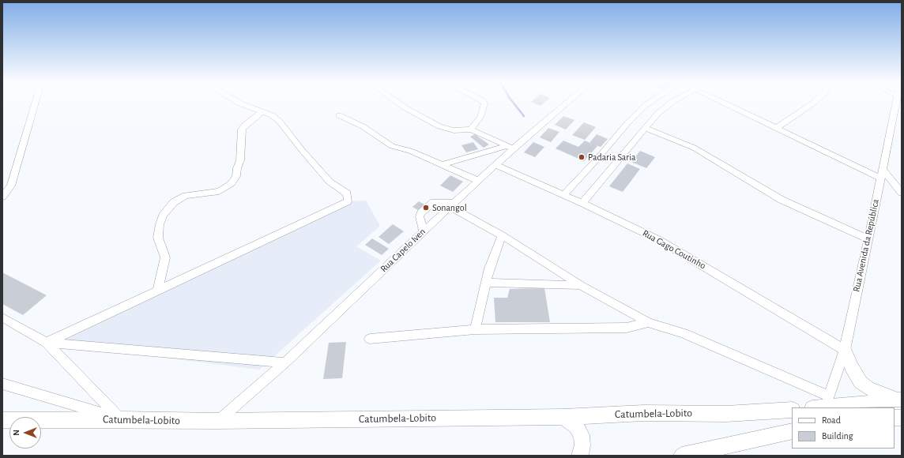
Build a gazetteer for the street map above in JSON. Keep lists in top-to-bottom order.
{
  "streets": {
    "highway": ["Catumbela-Lobito"],
    "street": ["Rua Avenida da República", "Rua Gago Coutinho", "Rua Capelo Iven"]
  },
  "crossings": [
    ["Rua Avenida da República", "Rua Gago Coutinho"],
    ["Rua Gago Coutinho", "Rua Capelo Iven"],
    ["Rua Capelo Iven", "Catumbela-Lobito"]
  ],
  "places": ["Padaria Saria", "Sonangol"],
  "legend": ["Road", "Building"],
  "north": "left"
}
